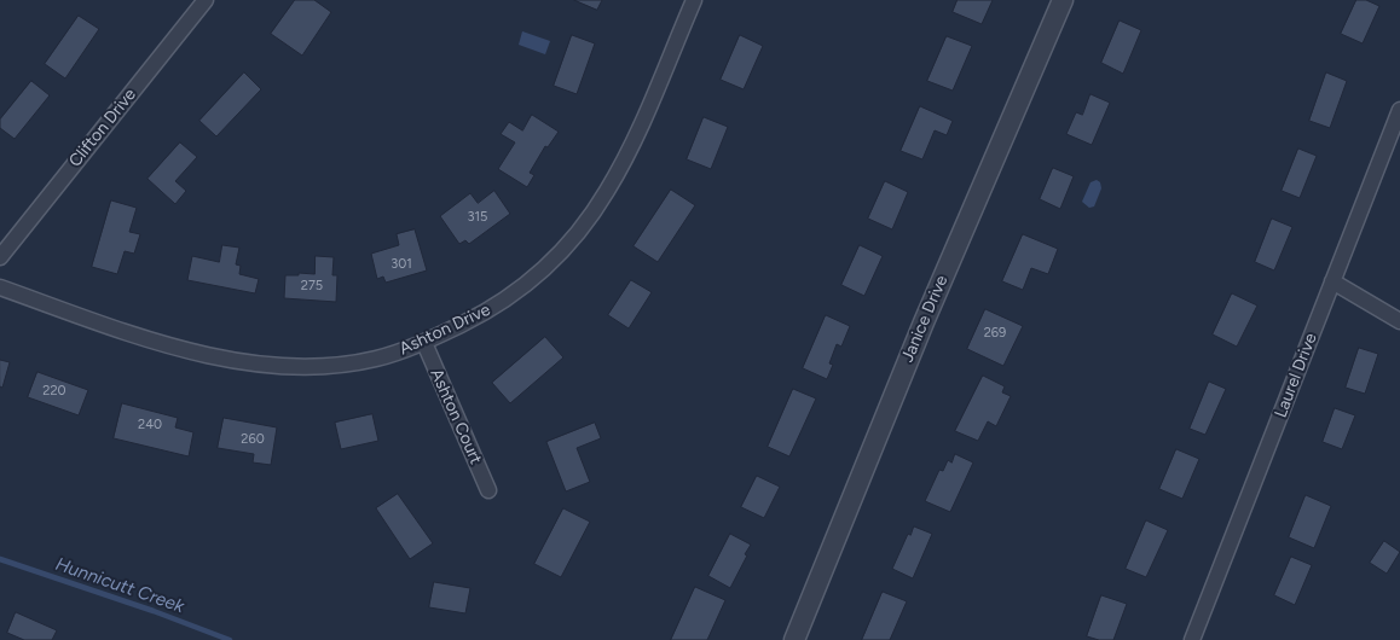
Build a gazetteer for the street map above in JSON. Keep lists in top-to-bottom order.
{
  "streets": {
    "street": [
      "Clifton Drive",
      "Janice Drive",
      "Ashton Drive",
      "Laurel Drive",
      "Ashton Court"
    ]
  },
  "crossings": [
    ["Ashton Drive", "Ashton Court"]
  ],
  "water": ["Hunnicutt Creek"],
  "house_numbers": [
    "315",
    "301",
    "275",
    "269",
    "220",
    "240",
    "260"
  ]
}
